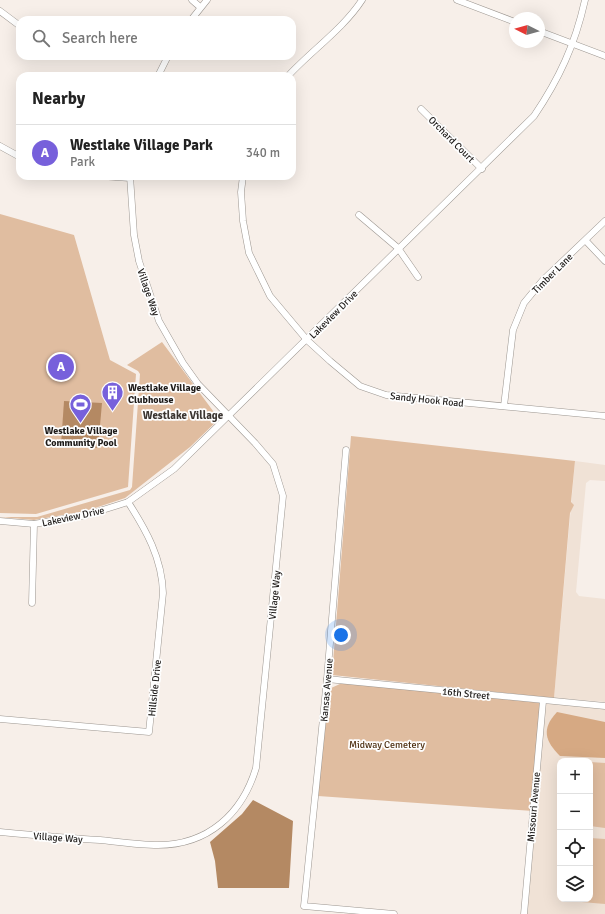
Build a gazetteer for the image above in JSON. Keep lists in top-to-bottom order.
{
  "streets": {
    "street": [
      "Orchard Court",
      "Timber Lane",
      "Village Way",
      "Lakeview Drive",
      "Sandy Hook Road",
      "Hillside Drive",
      "Kansas Avenue",
      "16th Street",
      "Missouri Avenue"
    ]
  },
  "crossings": [
    ["Orchard Court", "Lakeview Drive"],
    ["Timber Lane", "Sandy Hook Road"],
    ["Village Way", "Lakeview Drive"],
    ["Lakeview Drive", "Sandy Hook Road"],
    ["Lakeview Drive", "Hillside Drive"],
    ["Kansas Avenue", "16th Street"],
    ["16th Street", "Missouri Avenue"]
  ],
  "districts": ["Westlake Village"],
  "parks": ["Midway Cemetery"],
  "places": {
    "building": ["Westlake Village Clubhouse"],
    "sports": ["Westlake Village Community Pool"]
  },
  "north": "left",
  "page": {
    "search": "Search here",
    "heading": "Nearby",
    "list": [
      {
        "mark": "A",
        "name": "Westlake Village Park",
        "note": "Park",
        "value": "340 m"
      }
    ],
    "pins": "A",
    "map_buttons": ["+", "−"]
  }
}
